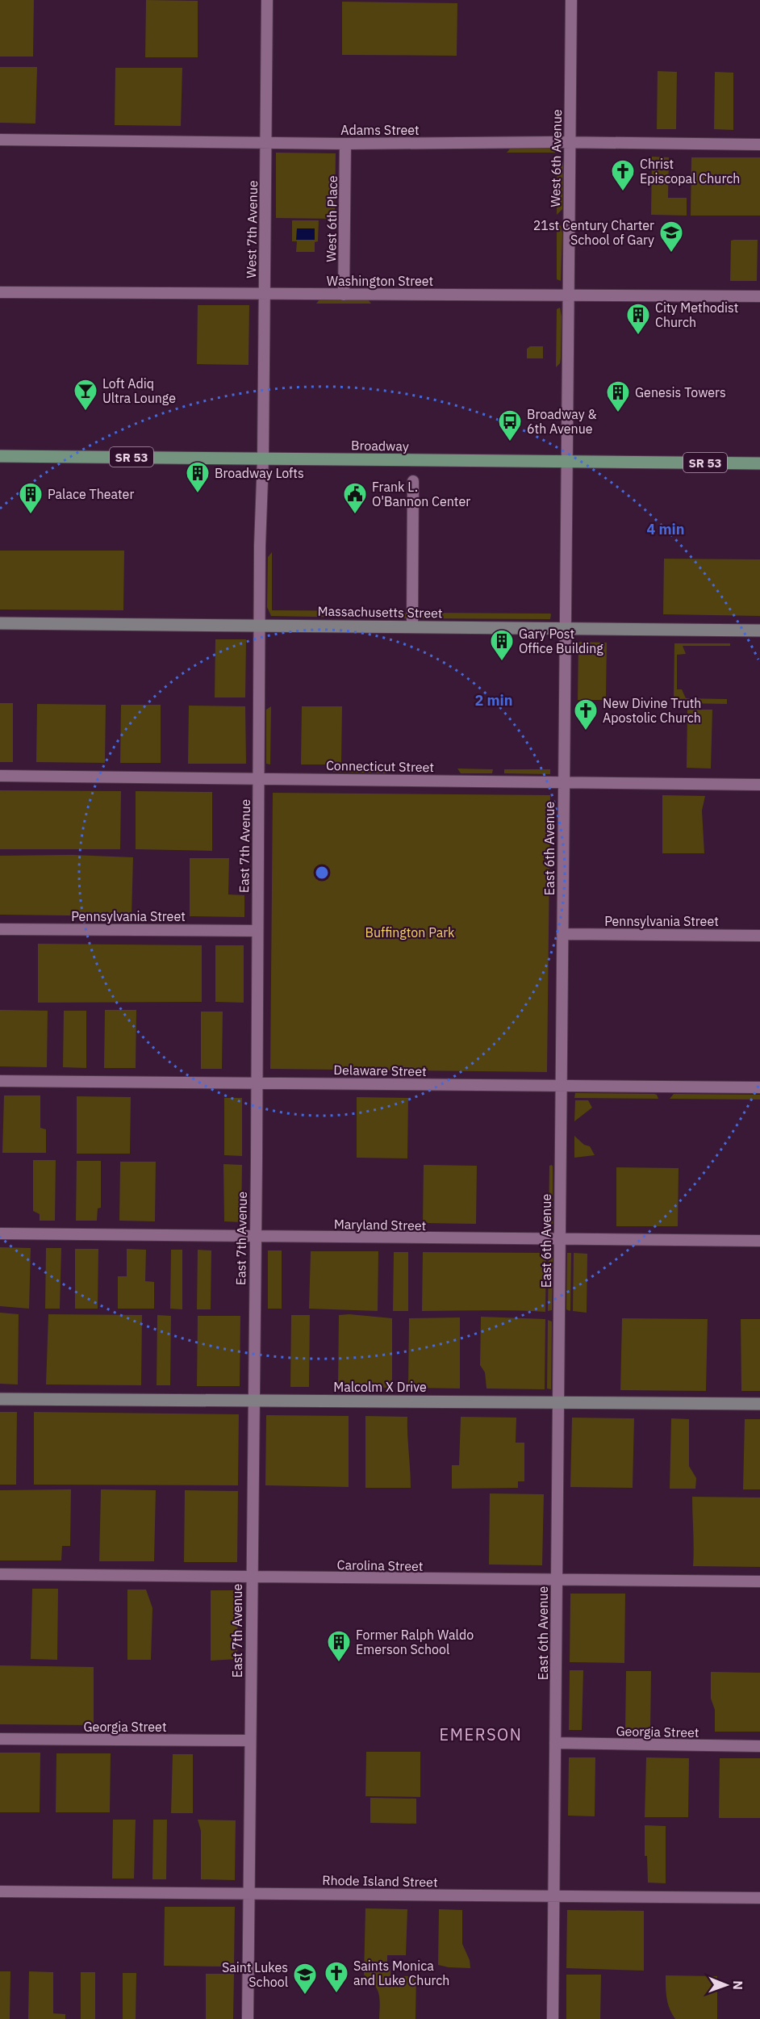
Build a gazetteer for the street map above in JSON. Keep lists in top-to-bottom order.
{
  "streets": {
    "main road": ["Broadway", "SR 53"],
    "street": [
      "Adams Street",
      "West 6th Avenue",
      "West 6th Place",
      "West 7th Avenue",
      "Washington Street",
      "Massachusetts Street",
      "Connecticut Street",
      "East 7th Avenue",
      "East 6th Avenue",
      "Pennsylvania Street",
      "Delaware Street",
      "Maryland Street",
      "Malcolm X Drive",
      "Carolina Street",
      "Georgia Street",
      "Rhode Island Street"
    ]
  },
  "crossings": [
    ["Adams Street", "West 6th Avenue"],
    ["Adams Street", "West 6th Place"],
    ["Adams Street", "West 7th Avenue"],
    ["West 6th Avenue", "Washington Street"],
    ["West 6th Avenue", "Broadway"],
    ["West 6th Avenue", "East 6th Avenue"],
    ["West 6th Place", "Washington Street"],
    ["West 7th Avenue", "Washington Street"],
    ["West 7th Avenue", "Broadway"],
    ["West 7th Avenue", "East 7th Avenue"],
    ["Broadway", "East 7th Avenue"],
    ["Broadway", "East 6th Avenue"],
    ["Massachusetts Street", "East 7th Avenue"],
    ["Massachusetts Street", "East 6th Avenue"],
    ["Connecticut Street", "East 7th Avenue"],
    ["Connecticut Street", "East 6th Avenue"],
    ["East 7th Avenue", "Pennsylvania Street"],
    ["East 7th Avenue", "Delaware Street"],
    ["East 7th Avenue", "Maryland Street"],
    ["East 7th Avenue", "Malcolm X Drive"],
    ["East 7th Avenue", "Carolina Street"],
    ["East 7th Avenue", "Georgia Street"],
    ["East 7th Avenue", "Rhode Island Street"],
    ["East 6th Avenue", "Pennsylvania Street"],
    ["East 6th Avenue", "Delaware Street"],
    ["East 6th Avenue", "Maryland Street"],
    ["East 6th Avenue", "Malcolm X Drive"],
    ["East 6th Avenue", "Carolina Street"],
    ["East 6th Avenue", "Georgia Street"],
    ["East 6th Avenue", "Rhode Island Street"]
  ],
  "districts": ["EMERSON"],
  "parks": ["Buffington Park"],
  "places": {
    "church": ["Christ Episcopal Church", "New Divine Truth Apostolic Church", "Saints Monica and Luke Church"],
    "school or university": ["21st Century Charter School of Gary", "Saint Lukes School"],
    "building": [
      "City Methodist Church",
      "Genesis Towers",
      "Broadway Lofts",
      "Palace Theater",
      "Gary Post Office Building",
      "Former Ralph Waldo Emerson School"
    ],
    "bar": ["Loft Adiq Ultra Lounge"],
    "bus stop": ["Broadway & 6th Avenue"],
    "public building": ["Frank L. O'Bannon Center"]
  },
  "north": "right",
  "rings": ["4 min", "2 min"]
}
